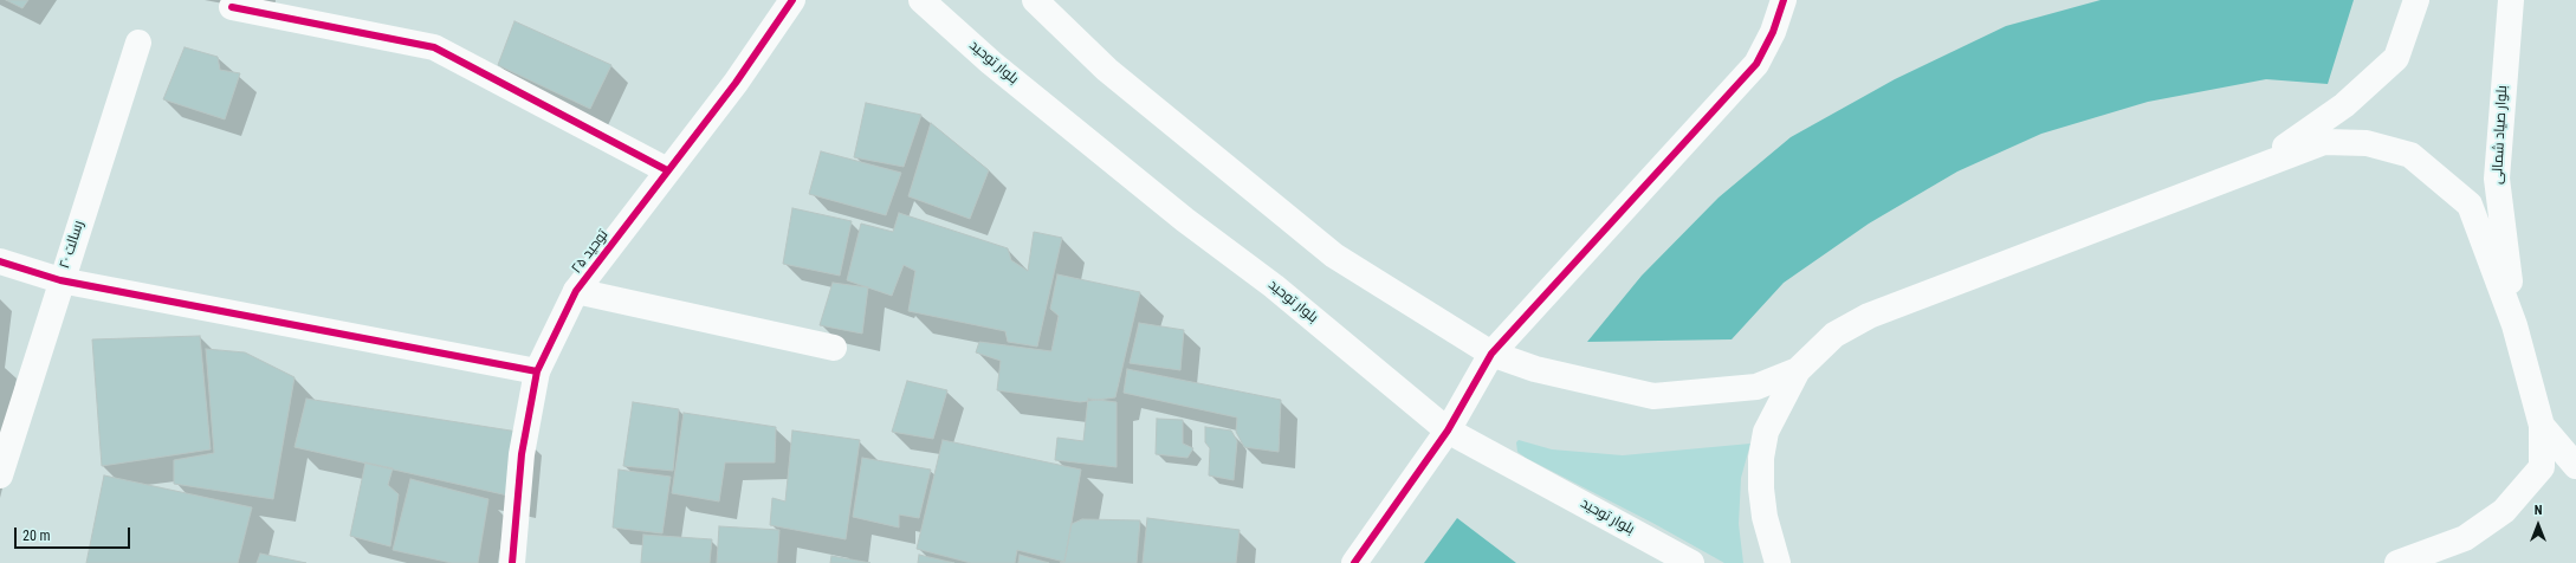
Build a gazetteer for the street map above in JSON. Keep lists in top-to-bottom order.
{
  "streets": {
    "main road": [
      "بلوار توحید",
      "بلوار صیاد شمالی",
      "رسالت ۲۰",
      "توحید ۲۵"
    ]
  },
  "scale_bar": "20 m",
  "north": "top"
}
